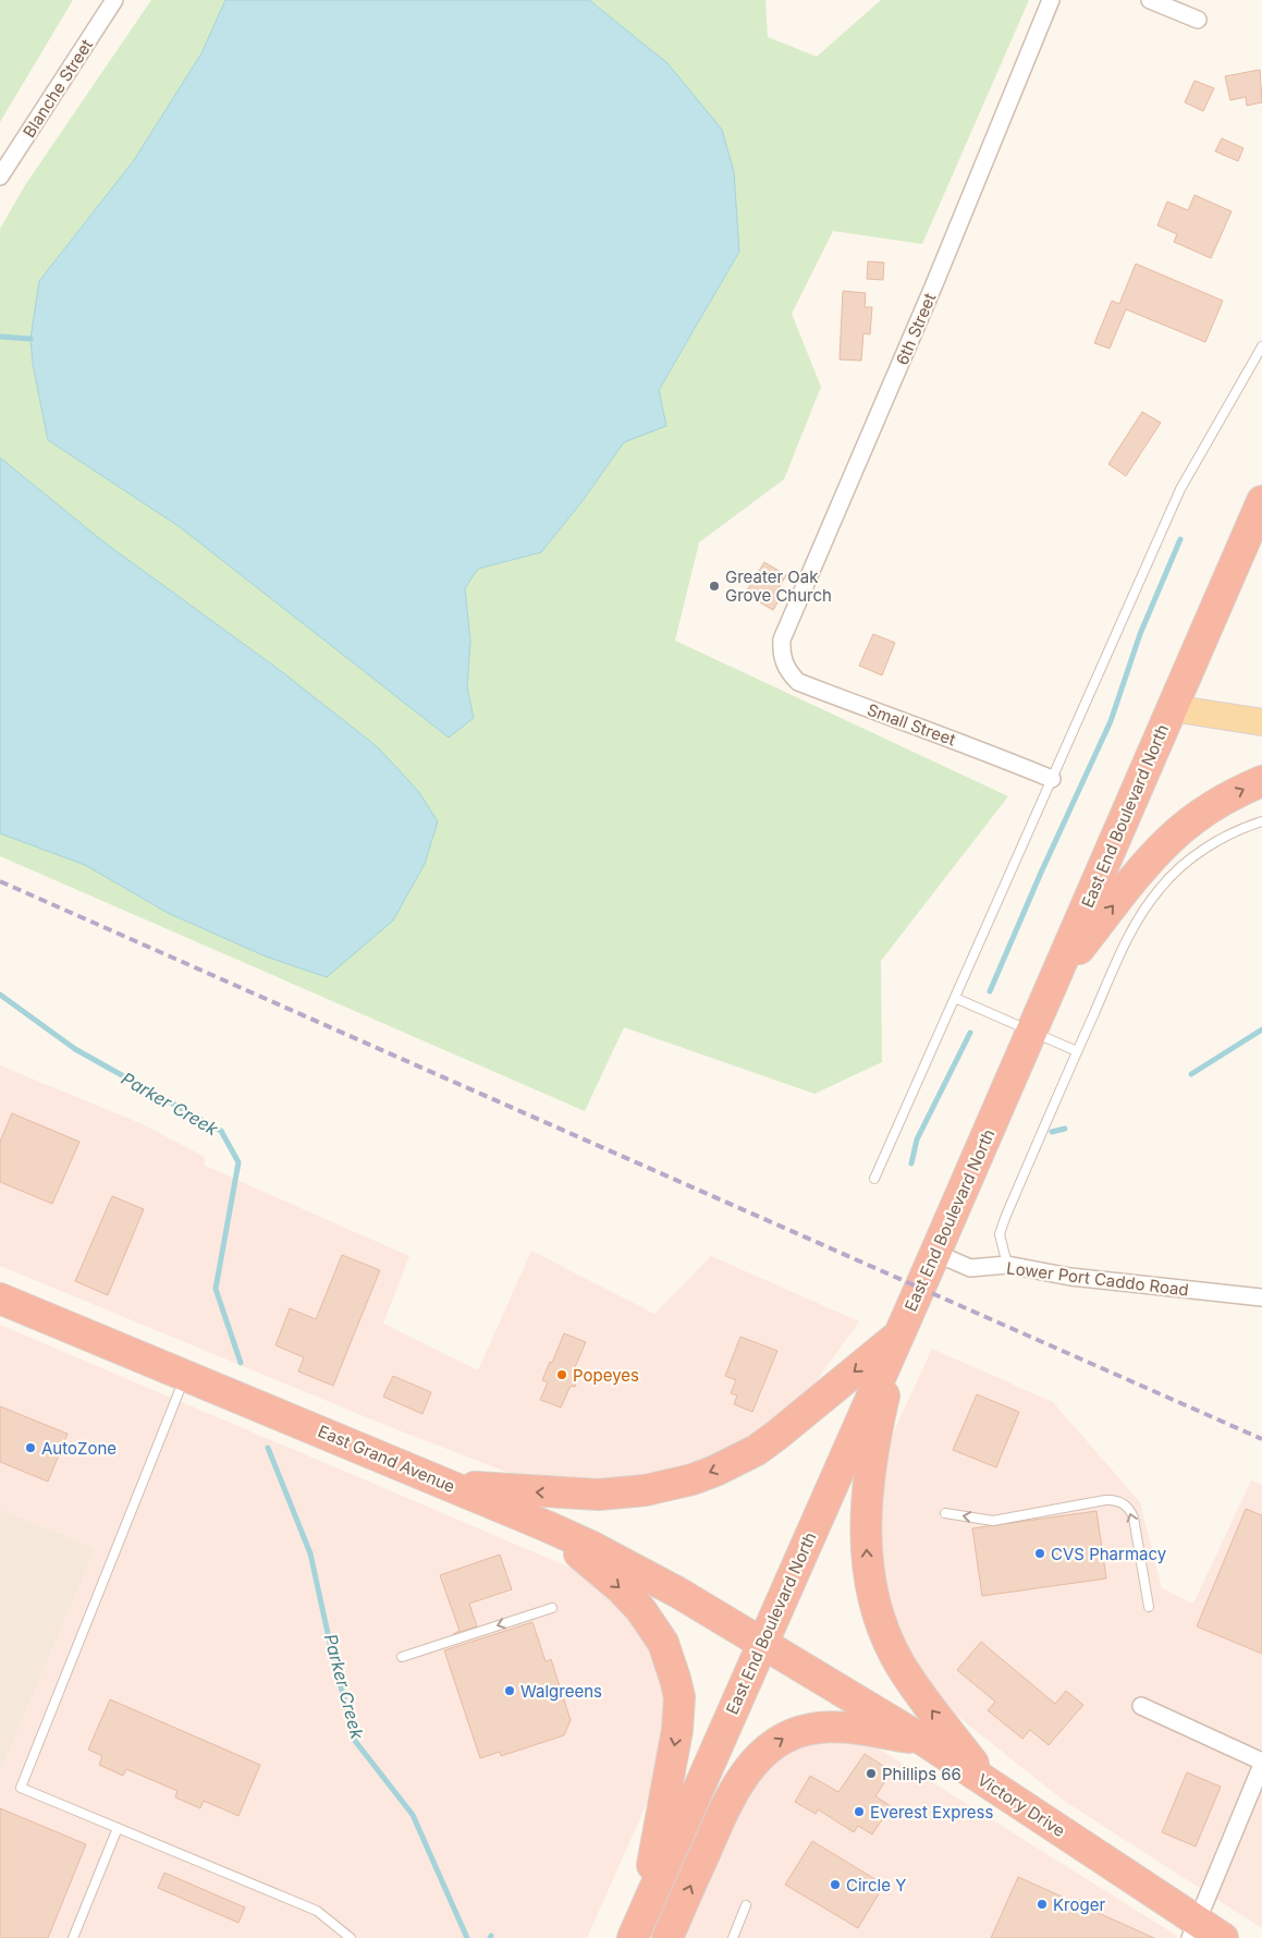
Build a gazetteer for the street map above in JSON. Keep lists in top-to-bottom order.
{
  "streets": {
    "highway": ["East End Boulevard North", "East Grand Avenue", "Victory Drive"],
    "street": [
      "Blanche Street",
      "6th Street",
      "Small Street",
      "Lower Port Caddo Road"
    ]
  },
  "crossings": [
    ["6th Street", "Small Street"],
    ["East End Boulevard North", "Lower Port Caddo Road"],
    ["East End Boulevard North", "East Grand Avenue"],
    ["East End Boulevard North", "Victory Drive"],
    ["East Grand Avenue", "Victory Drive"]
  ],
  "water": ["Parker Creek"],
  "places": [
    "Greater Oak Grove Church",
    "Popeyes",
    "AutoZone",
    "CVS Pharmacy",
    "Walgreens",
    "Phillips 66",
    "Everest Express",
    "Circle Y",
    "Kroger"
  ]
}
